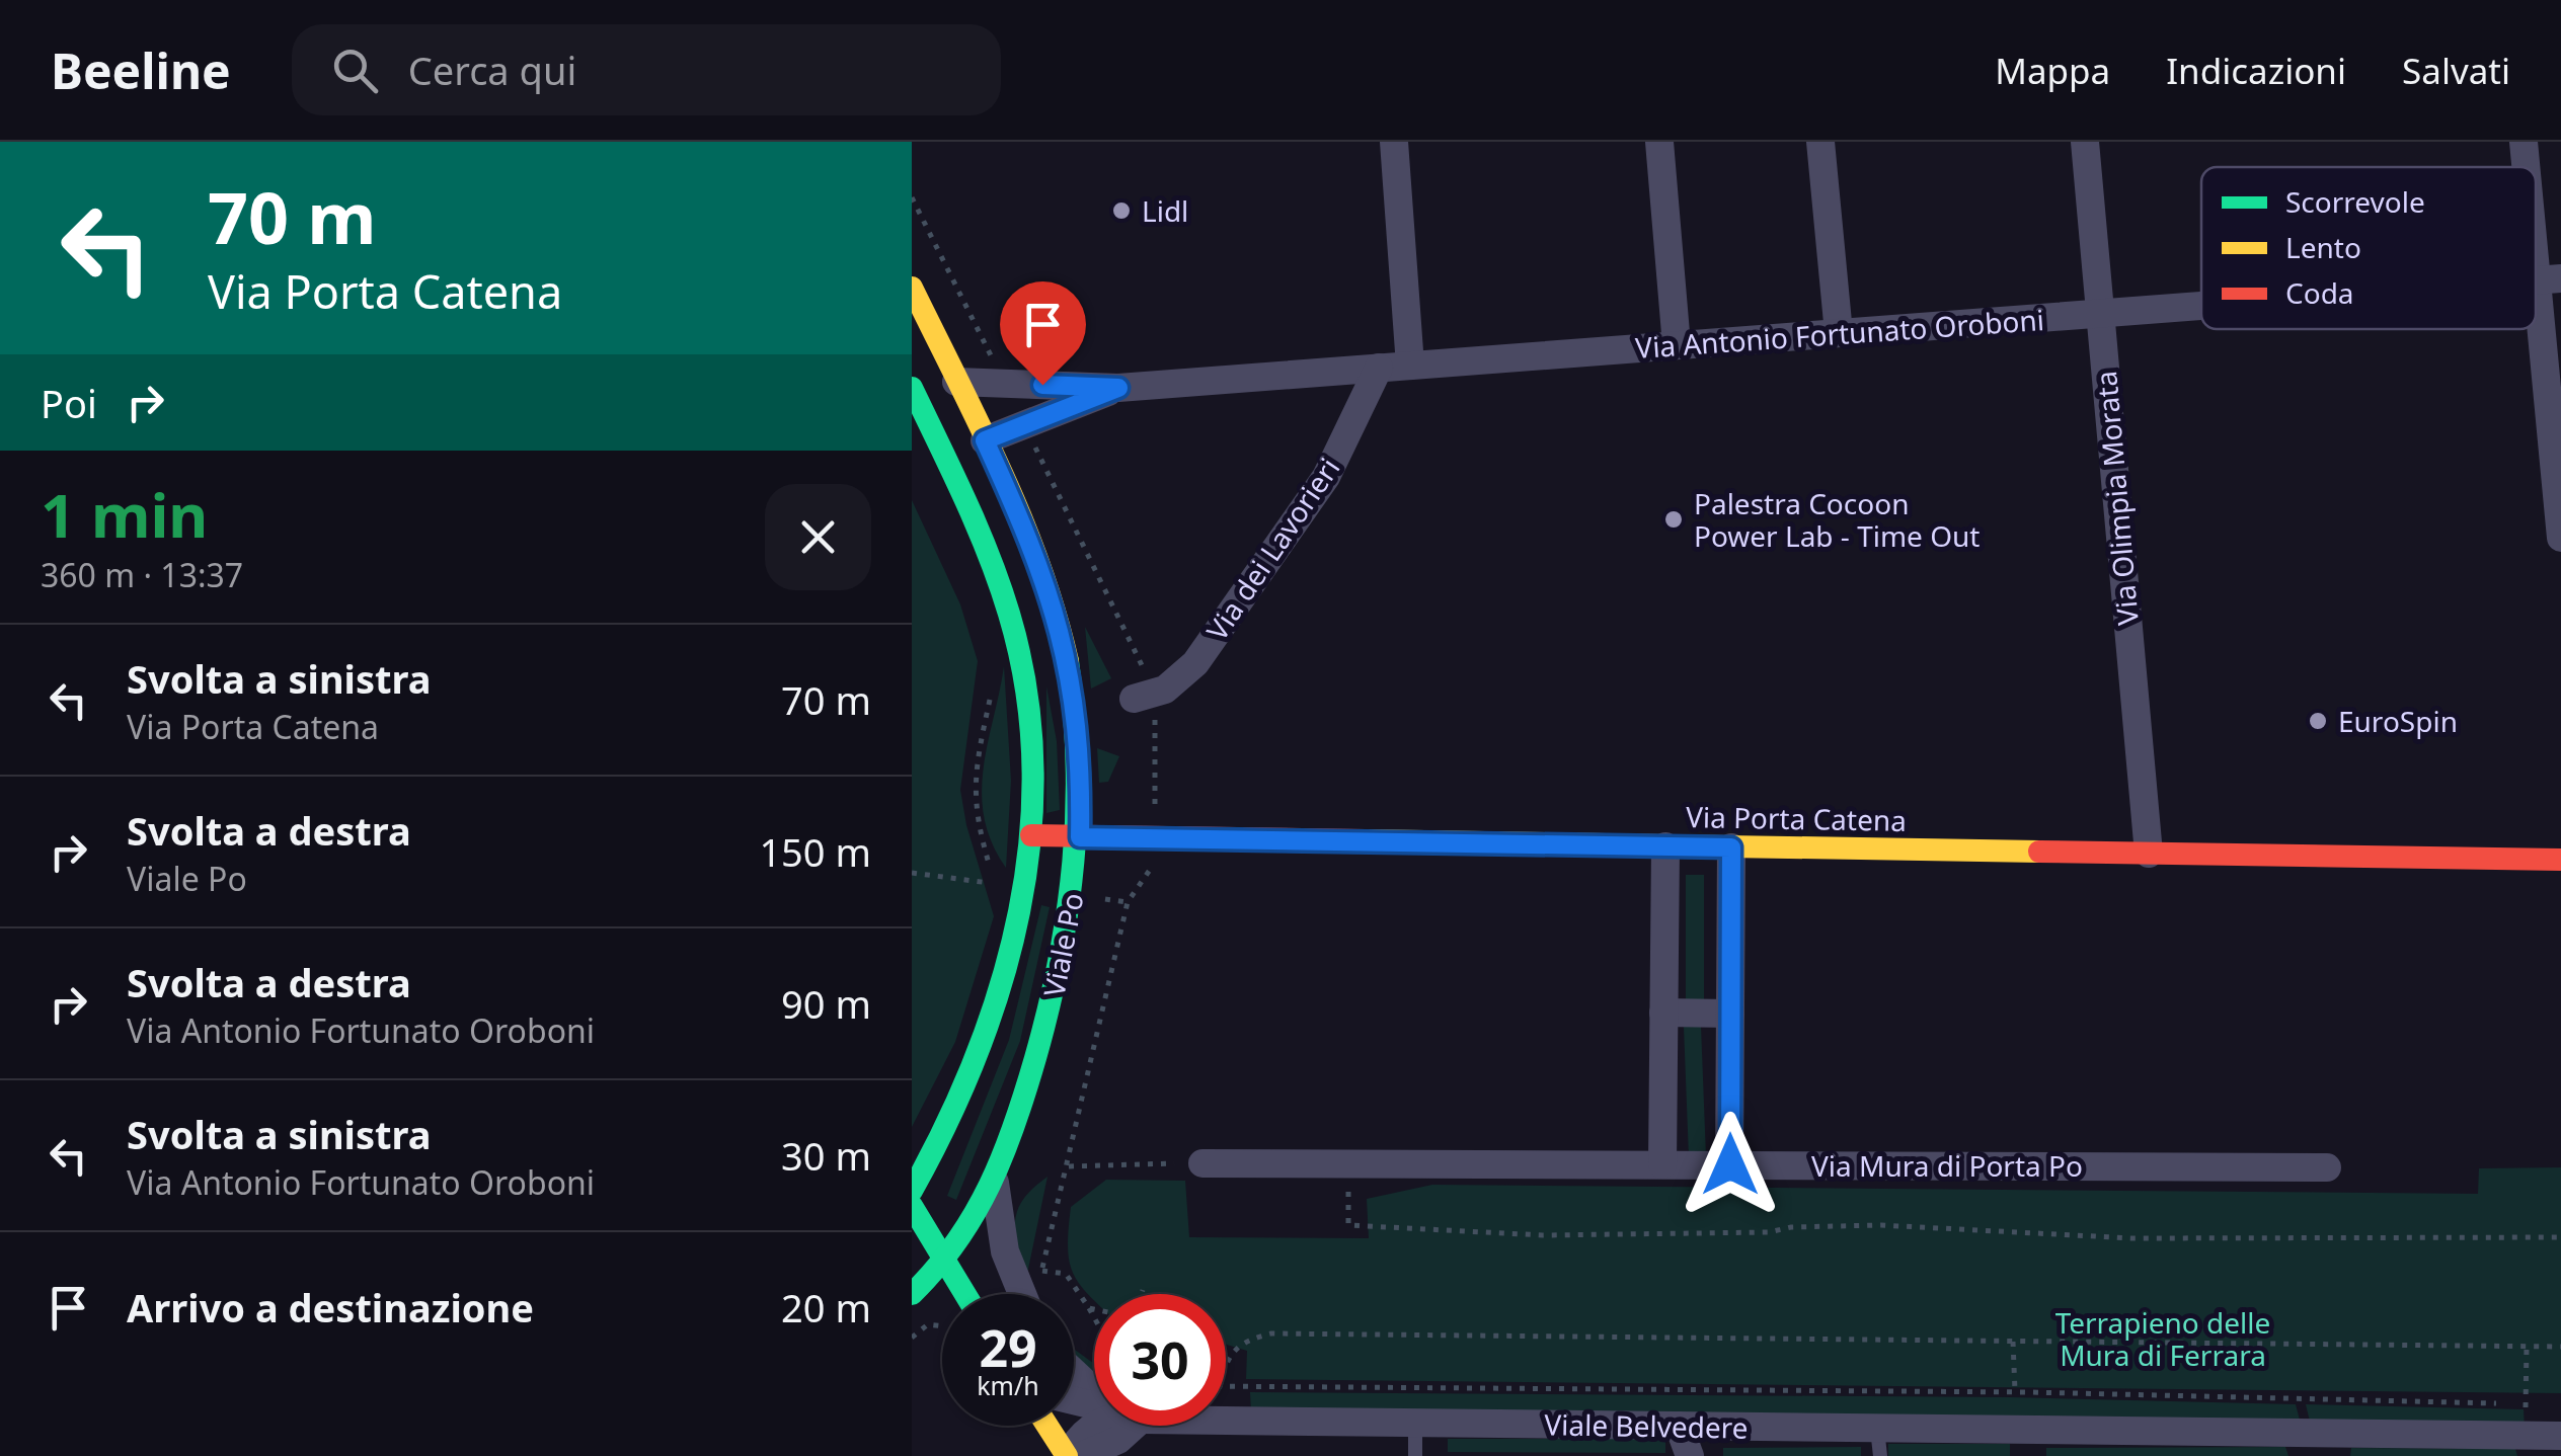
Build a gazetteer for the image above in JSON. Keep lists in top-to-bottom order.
{
  "streets": {
    "main road": ["Via Antonio Fortunato Oroboni", "Via Porta Catena", "Viale Po"],
    "street": [
      "Via Olimpia Morata",
      "Via dei Lavorieri",
      "Via Mura di Porta Po",
      "Viale Belvedere"
    ]
  },
  "crossings": [
    ["Via Antonio Fortunato Oroboni", "Via Olimpia Morata"],
    ["Via Antonio Fortunato Oroboni", "Via dei Lavorieri"],
    ["Via Antonio Fortunato Oroboni", "Viale Po"],
    ["Via Olimpia Morata", "Via Porta Catena"],
    ["Via Porta Catena", "Viale Po"]
  ],
  "parks": ["Terrapieno delle Mura di Ferrara"],
  "places": ["Lidl", "Palestra Cocoon Power Lab - Time Out", "EuroSpin"],
  "legend": ["Scorrevole", "Lento", "Coda"],
  "page": {
    "header": "Beeline",
    "search": "Cerca qui",
    "nav": ["Mappa", "Indicazioni", "Salvati"],
    "turn": ["70 m", "Via Porta Catena"],
    "then": "Poi",
    "heading": ["1 min", "360 m · 13:37"],
    "list": [
      {
        "name": "Svolta a sinistra",
        "note": "Via Porta Catena",
        "value": "70 m"
      },
      {
        "name": "Svolta a destra",
        "note": "Viale Po",
        "value": "150 m"
      },
      {
        "name": "Svolta a destra",
        "note": "Via Antonio Fortunato Oroboni",
        "value": "90 m"
      },
      {
        "name": "Svolta a sinistra",
        "note": "Via Antonio Fortunato Oroboni",
        "value": "30 m"
      },
      {
        "name": "Arrivo a destinazione",
        "value": "20 m"
      }
    ],
    "speed": "29 km/h",
    "limit": "30"
  }
}
